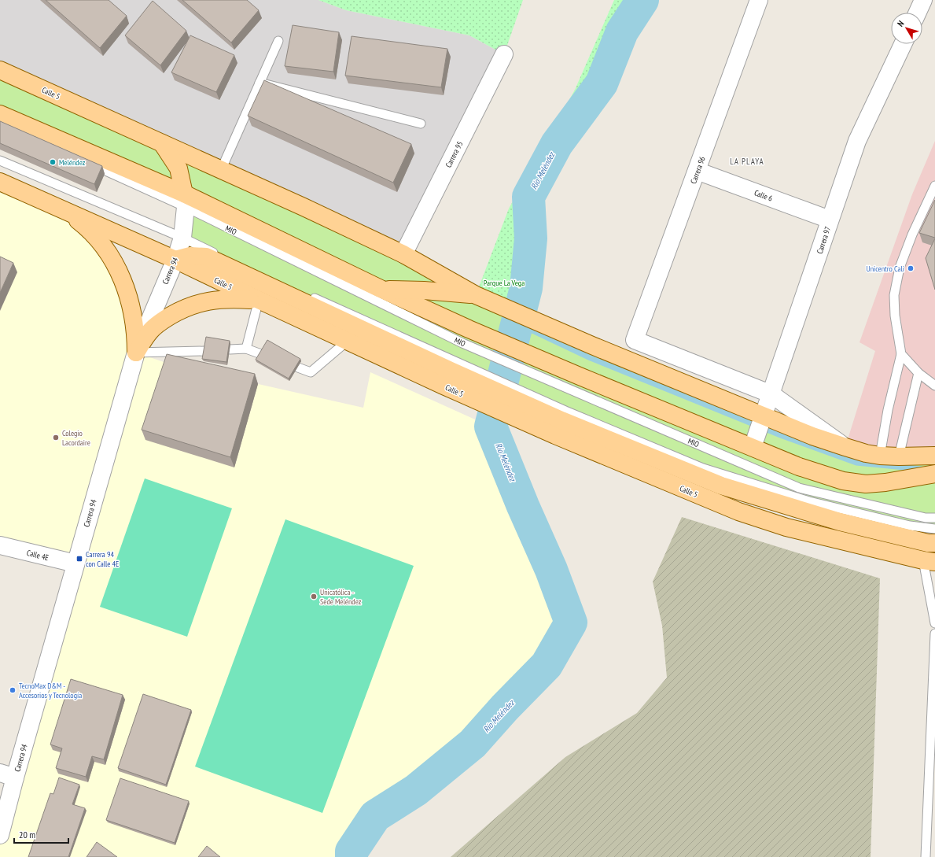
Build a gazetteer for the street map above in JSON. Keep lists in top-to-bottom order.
{
  "streets": {
    "main road": ["Calle 5"],
    "street": [
      "Carrera 95",
      "Carrera 96",
      "Calle 6",
      "Carrera 97",
      "Carrera 94",
      "Calle 4E"
    ],
    "lane": ["MIO"]
  },
  "crossings": [
    ["Calle 5", "Carrera 95"],
    ["Calle 5", "Carrera 97"],
    ["Calle 5", "Carrera 94"],
    ["Carrera 96", "Calle 6"],
    ["Carrera 96", "Carrera 97"],
    ["Calle 6", "Carrera 97"],
    ["MIO", "Carrera 94"],
    ["Carrera 94", "Calle 4E"]
  ],
  "districts": ["LA PLAYA"],
  "water": ["Río Meléndez"],
  "parks": ["Parque La Vega"],
  "places": {
    "other": [
      "Meléndez",
      "Unicentro Cali",
      "Colegio Lacordaire",
      "Unicatólica - Sede Meléndez",
      "TecnoMax D&M - Accesorios y Tecnología"
    ],
    "transit": ["Carrera 94 con Calle 4E"]
  },
  "scale_bar": "20 m",
  "north": "top left"
}
